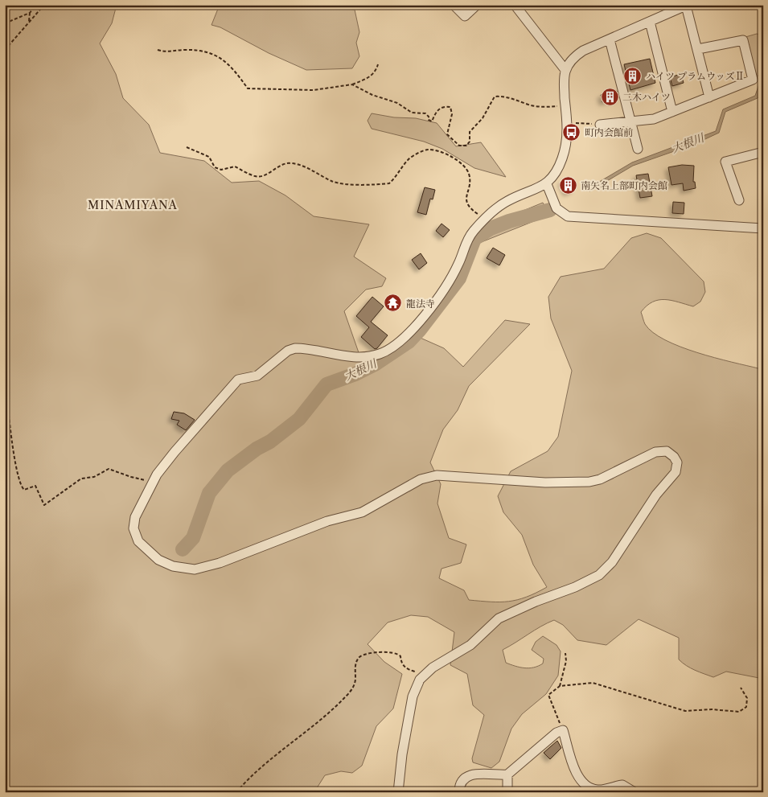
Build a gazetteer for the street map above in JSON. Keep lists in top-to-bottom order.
{
  "districts": ["MINAMIYANA"],
  "water": ["大根川"],
  "places": {
    "building": ["ハイツ プラムウッズⅡ", "二木ハイツ", "南矢名上部町内会館"],
    "bus stop": ["町内会館前"],
    "temple": ["龍法寺"]
  }
}
